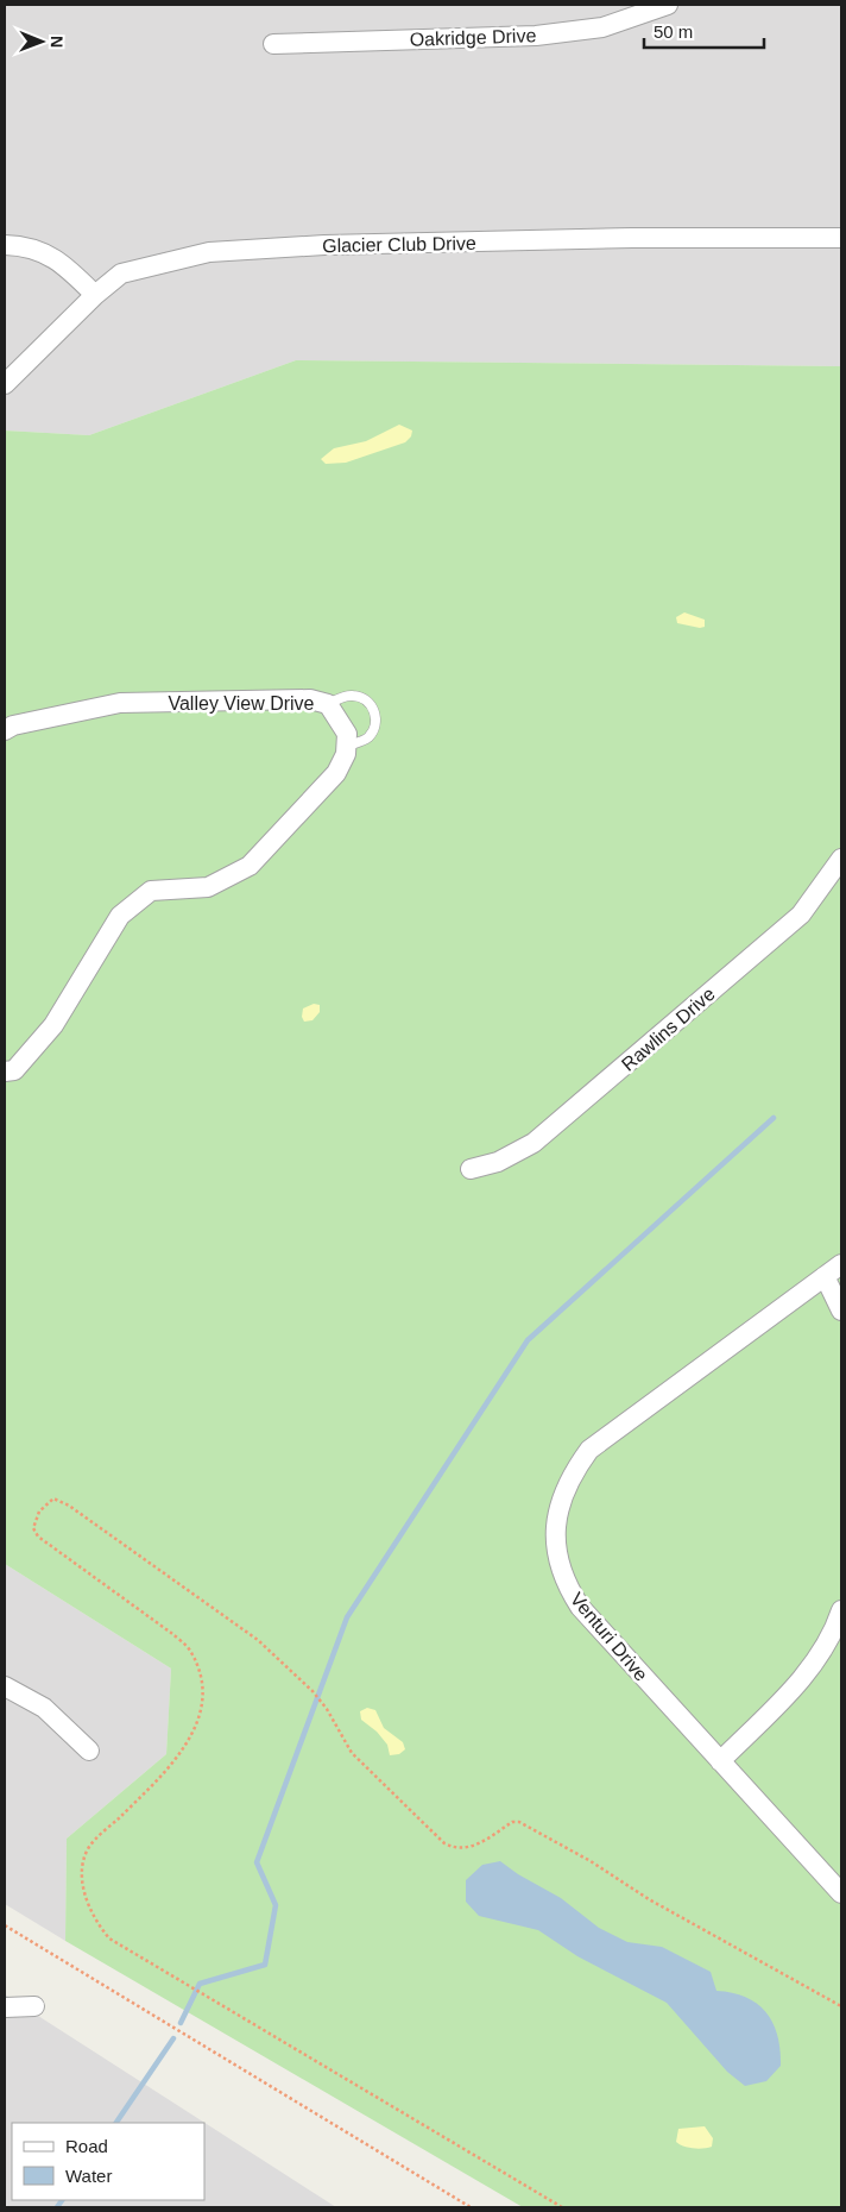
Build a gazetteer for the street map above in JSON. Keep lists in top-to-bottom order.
{
  "streets": {
    "street": [
      "Oakridge Drive",
      "Glacier Club Drive",
      "Valley View Drive",
      "Rawlins Drive",
      "Venturi Drive"
    ]
  },
  "legend": ["Road", "Water"],
  "scale_bar": "50 m",
  "north": "right"
}
